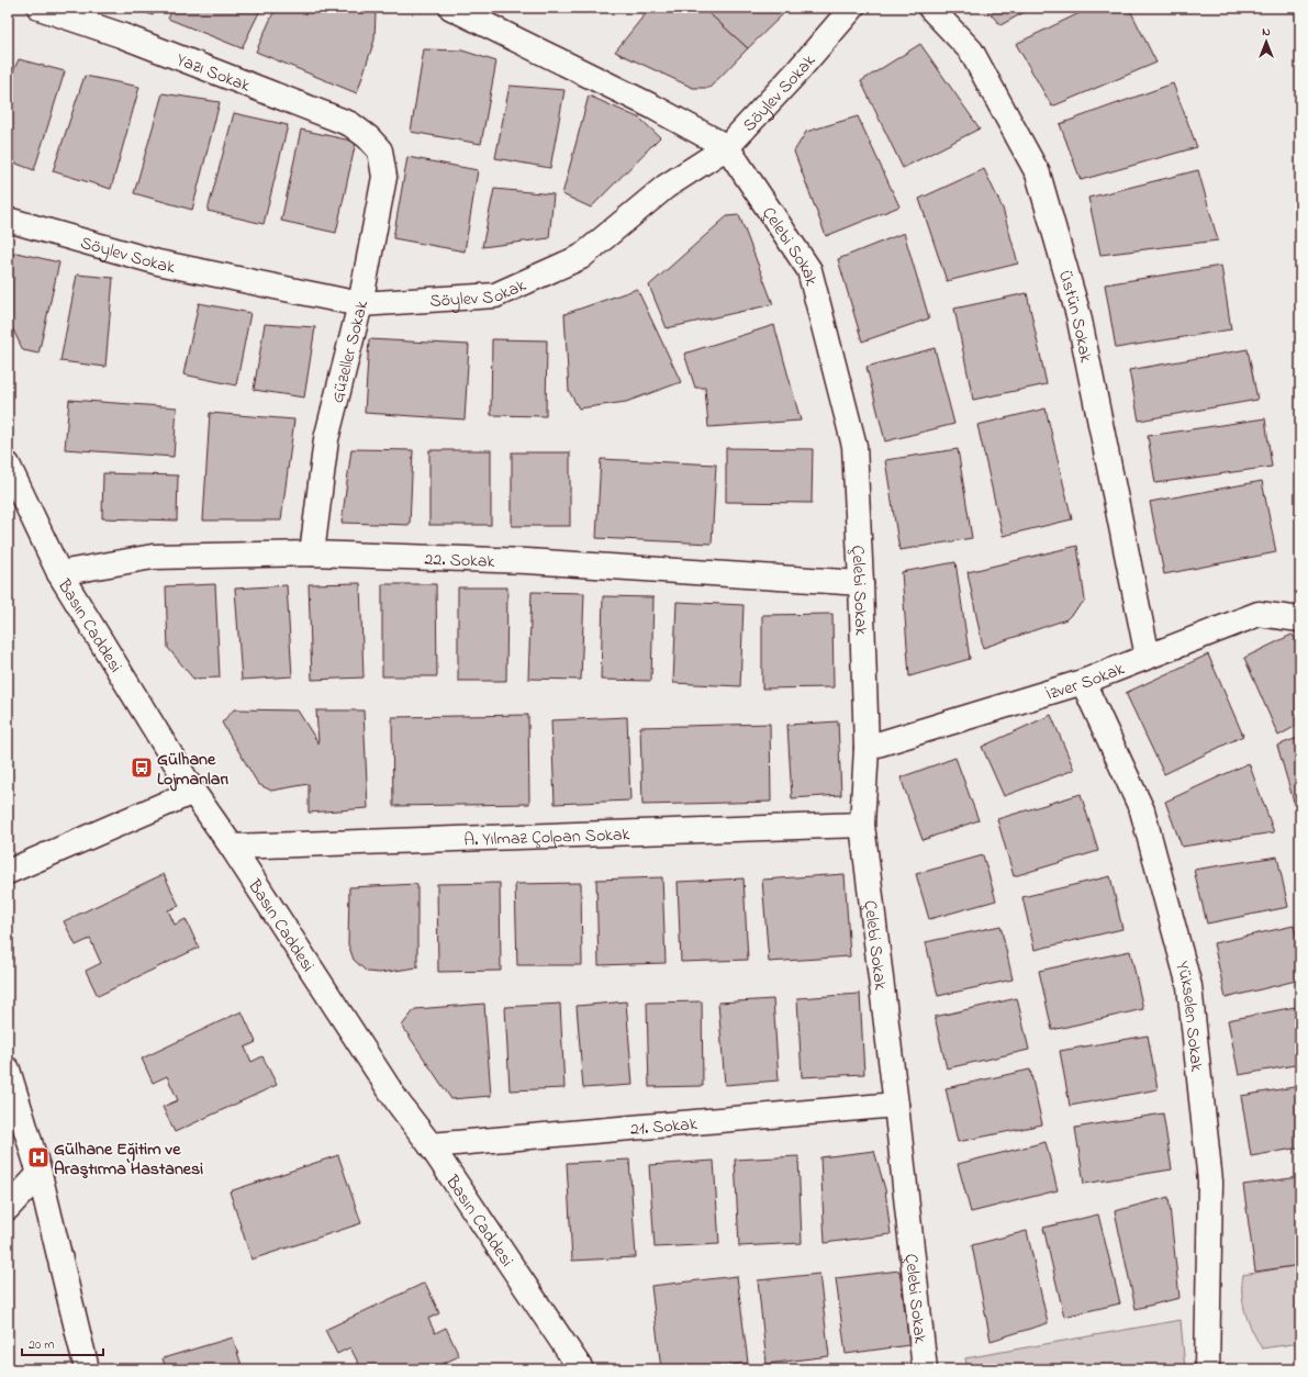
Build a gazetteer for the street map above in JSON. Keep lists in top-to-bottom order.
{
  "streets": {
    "street": [
      "Yazı Sokak",
      "Söylev Sokak",
      "Çelebi Sokak",
      "Üstün Sokak",
      "Güzeller Sokak",
      "22. Sokak",
      "Basın Caddesi",
      "İzver Sokak",
      "A. Yılmaz Çolpan Sokak",
      "Yükselen Sokak",
      "21. Sokak"
    ]
  },
  "crossings": [
    ["Yazı Sokak", "Güzeller Sokak"],
    ["Söylev Sokak", "Çelebi Sokak"],
    ["Söylev Sokak", "Güzeller Sokak"],
    ["Çelebi Sokak", "22. Sokak"],
    ["Çelebi Sokak", "İzver Sokak"],
    ["Çelebi Sokak", "A. Yılmaz Çolpan Sokak"],
    ["Çelebi Sokak", "21. Sokak"],
    ["Üstün Sokak", "İzver Sokak"],
    ["Güzeller Sokak", "22. Sokak"],
    ["22. Sokak", "Basın Caddesi"],
    ["Basın Caddesi", "A. Yılmaz Çolpan Sokak"],
    ["Basın Caddesi", "21. Sokak"],
    ["İzver Sokak", "Yükselen Sokak"]
  ],
  "places": {
    "bus stop": ["Gülhane Lojmanları"],
    "hospital": ["Gülhane Eğitim ve Araştırma Hastanesi"]
  },
  "scale_bar": "20 m",
  "north": "top"
}
